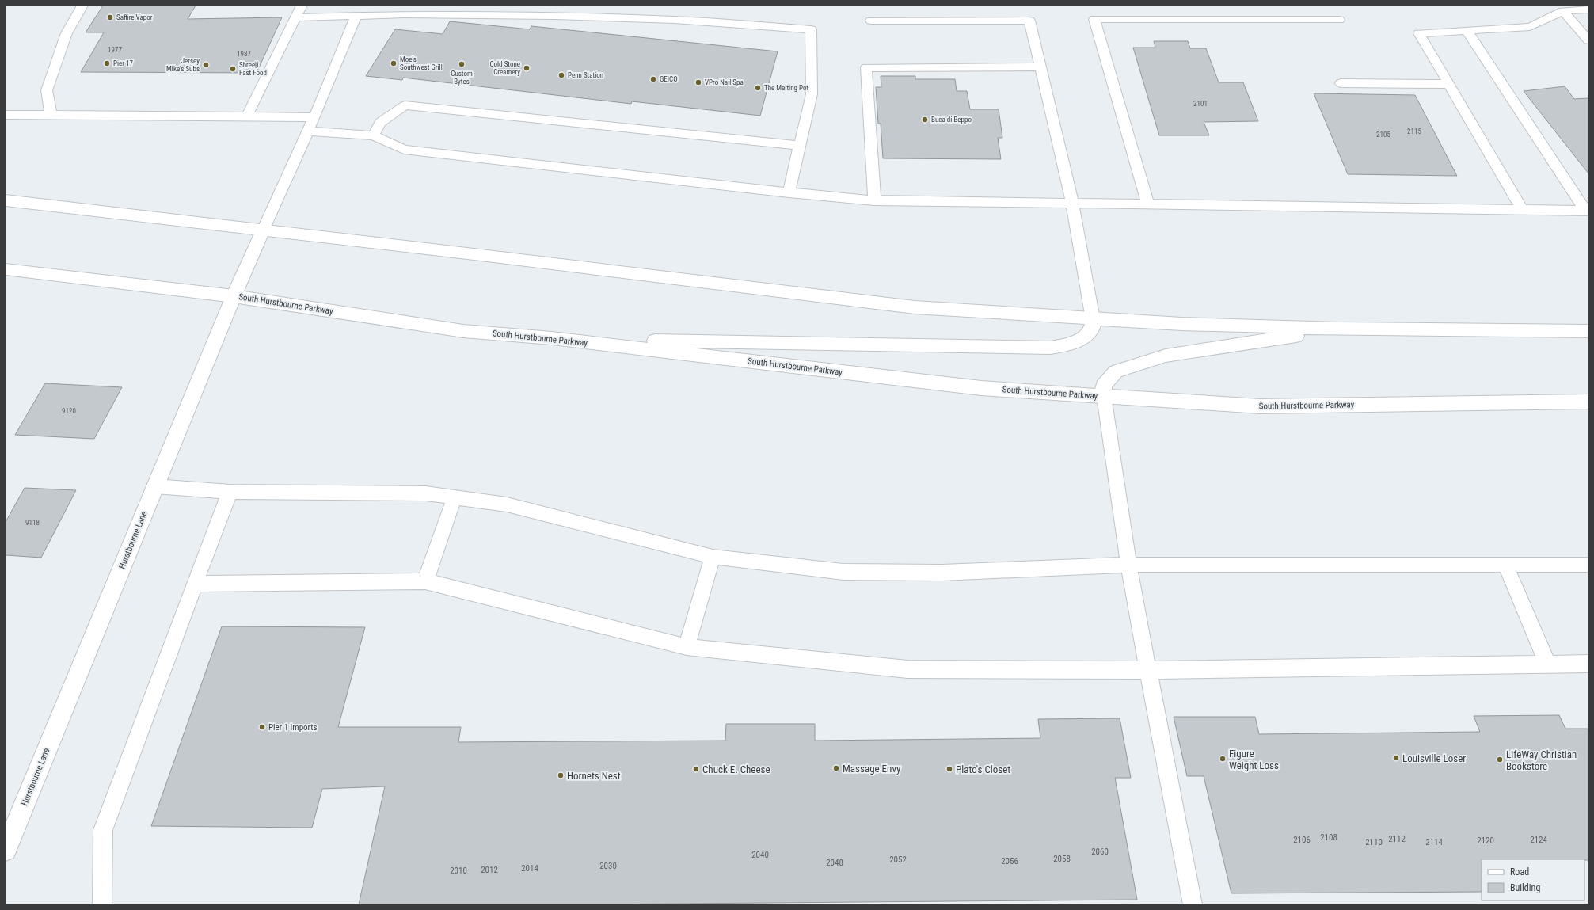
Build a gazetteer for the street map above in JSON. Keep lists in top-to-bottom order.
{
  "streets": {
    "main road": ["South Hurstbourne Parkway", "Hurstbourne Lane"]
  },
  "crossings": [
    ["South Hurstbourne Parkway", "Hurstbourne Lane"]
  ],
  "places": [
    "Saffire Vapor",
    "Pier 17",
    "Moe's Southwest Grill",
    "Custom Bytes",
    "Jersey Mike's Subs",
    "Cold Stone Creamery",
    "Shreeji Fast Food",
    "Penn Station",
    "GEICO",
    "VPro Nail Spa",
    "The Melting Pot",
    "Buca di Beppo",
    "Pier 1 Imports",
    "Louisville Loser",
    "Figure Weight Loss",
    "LifeWay Christian Bookstore",
    "Massage Envy",
    "Chuck E. Cheese",
    "Plato's Closet",
    "Hornets Nest"
  ],
  "house_numbers": [
    "1977",
    "1987",
    "2101",
    "2115",
    "2105",
    "9120",
    "9118",
    "2108",
    "2112",
    "2106",
    "2124",
    "2120",
    "2110",
    "2114",
    "2060",
    "2040",
    "2058",
    "2052",
    "2056",
    "2048",
    "2030",
    "2014",
    "2012",
    "2010"
  ],
  "legend": ["Road", "Building"]
}
